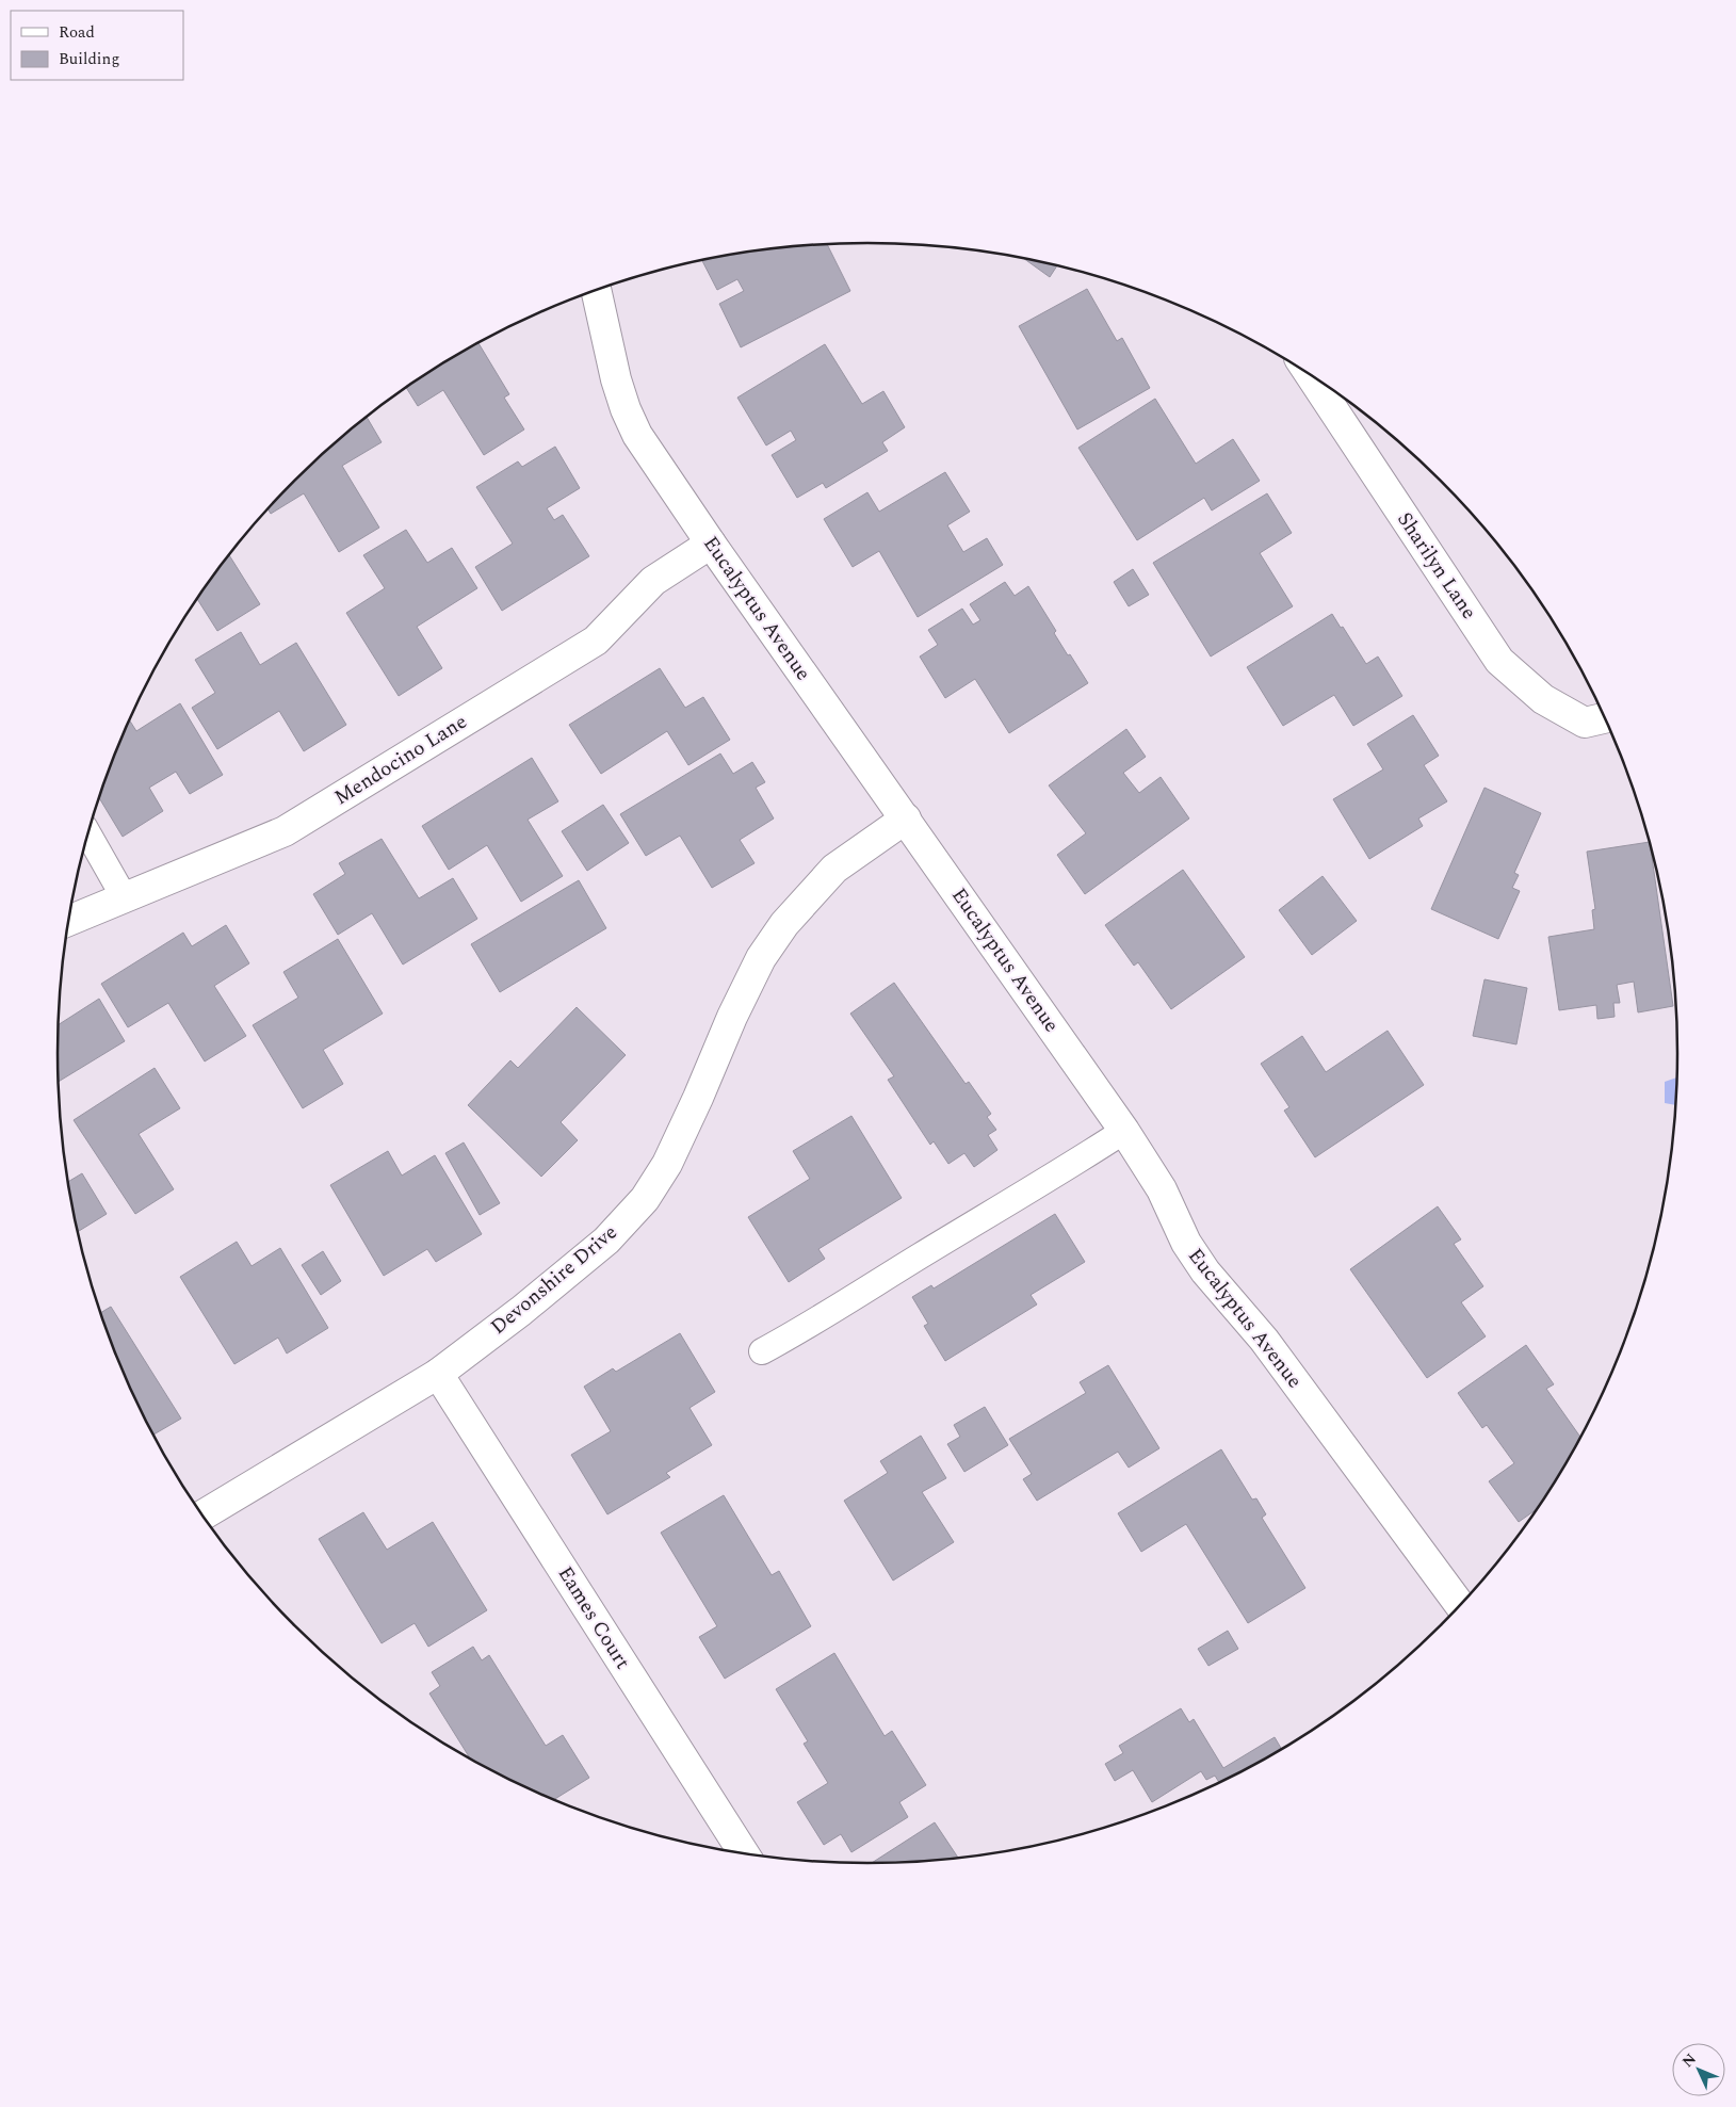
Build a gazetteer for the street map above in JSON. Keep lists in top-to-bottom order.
{
  "streets": {
    "street": [
      "Sharilyn Lane",
      "Eucalyptus Avenue",
      "Mendocino Lane",
      "Devonshire Drive",
      "Eames Court"
    ]
  },
  "crossings": [
    ["Eucalyptus Avenue", "Mendocino Lane"],
    ["Eucalyptus Avenue", "Devonshire Drive"],
    ["Devonshire Drive", "Eames Court"]
  ],
  "legend": ["Road", "Building"],
  "north": "top left"
}
